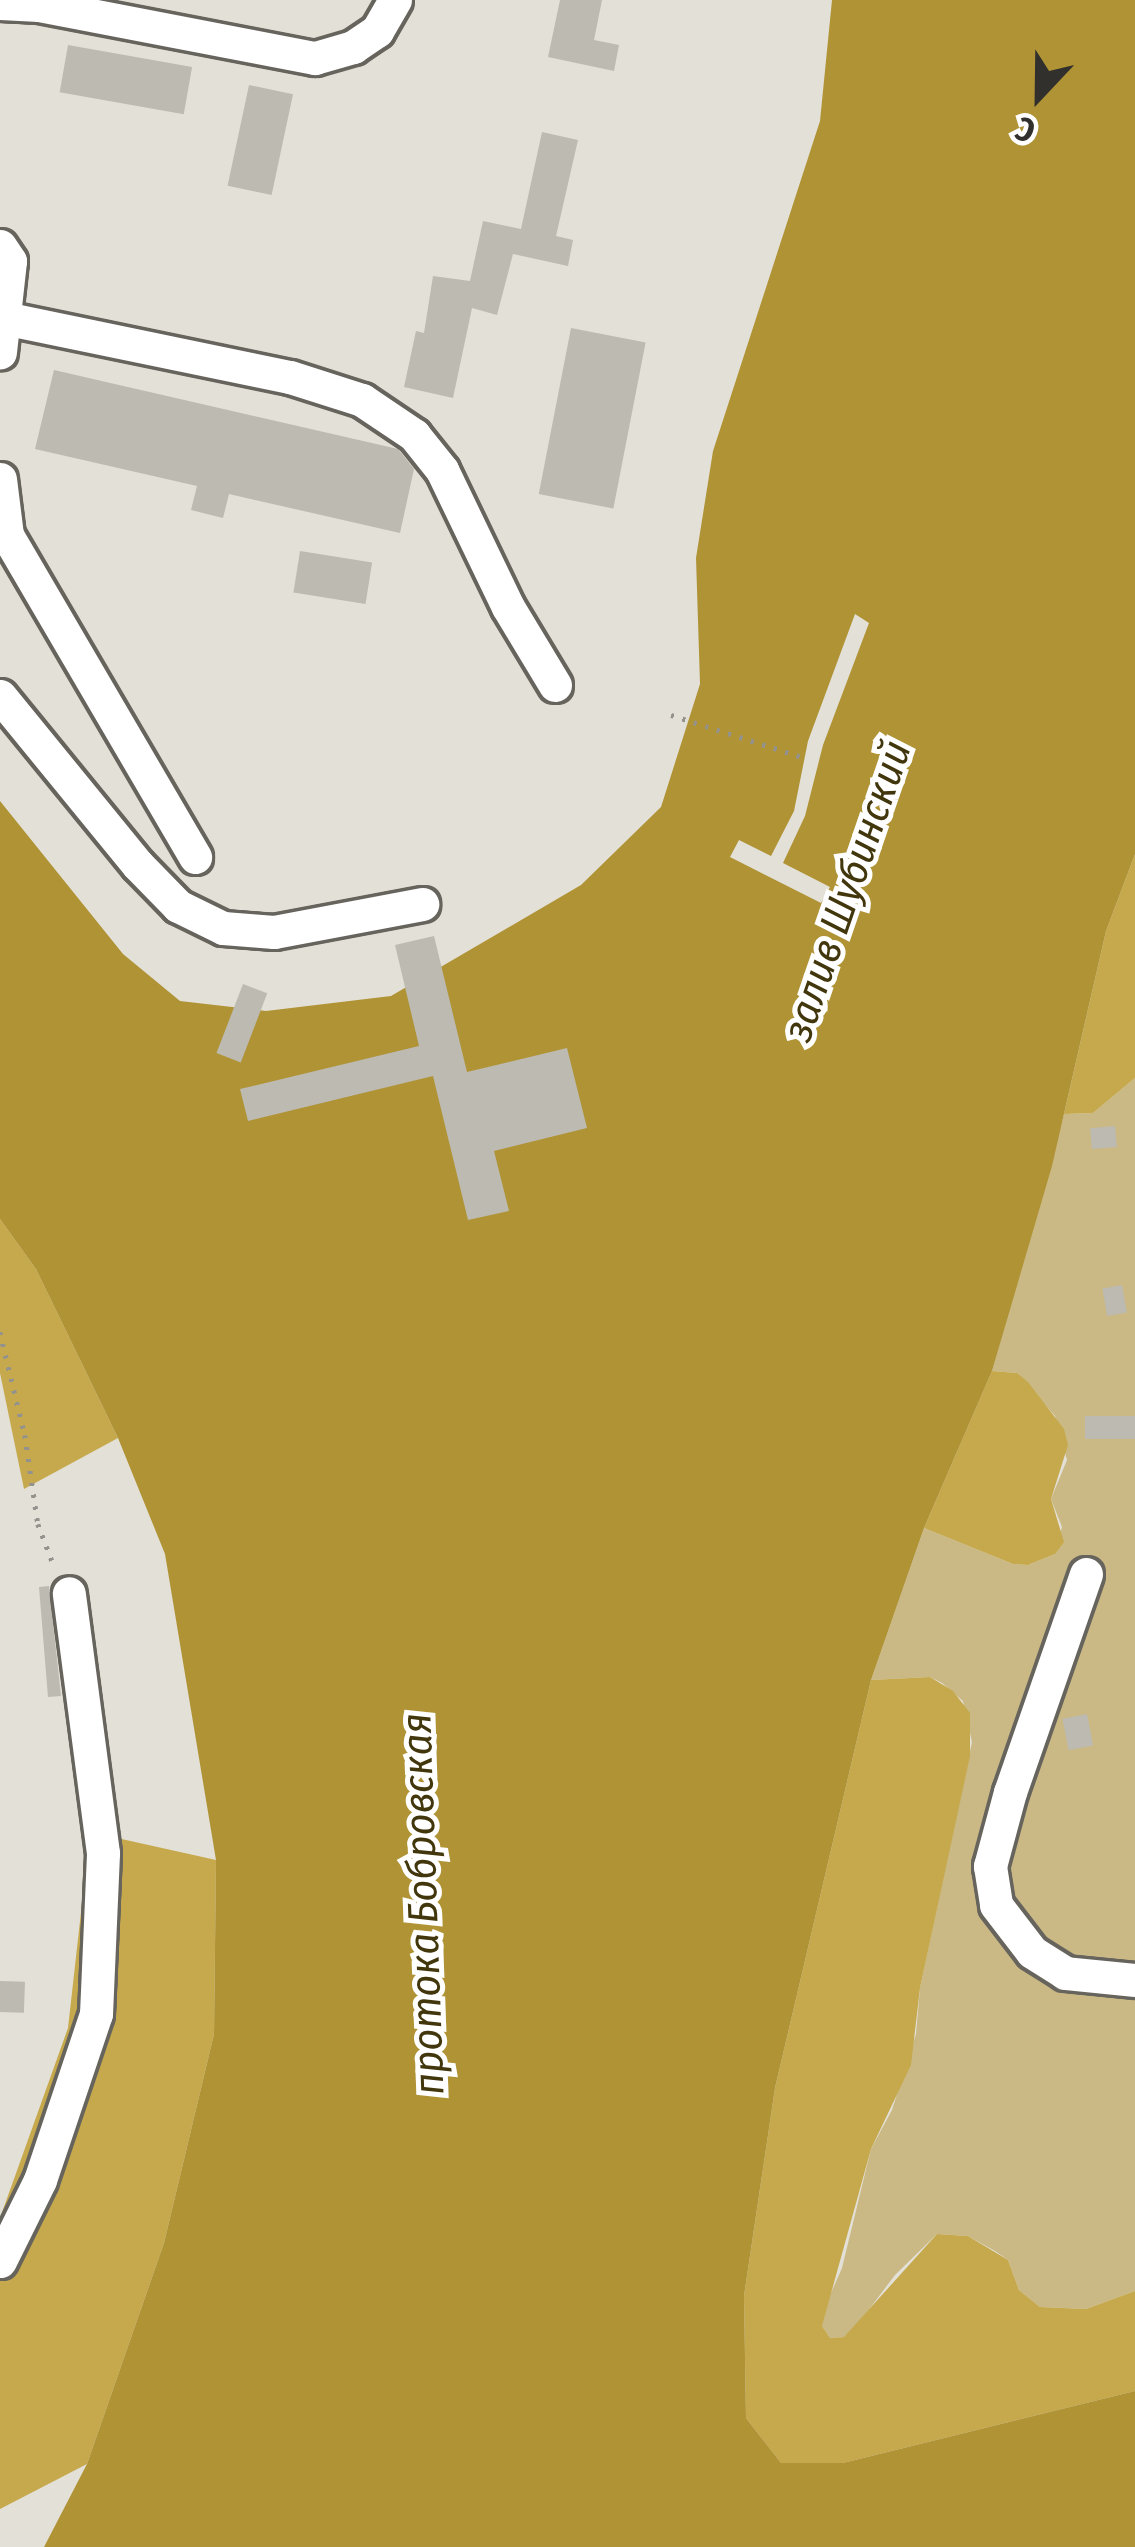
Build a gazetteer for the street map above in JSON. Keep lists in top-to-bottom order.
{
  "water": ["залив Шубинский", "протока Бобровская"],
  "north": "bottom"
}
